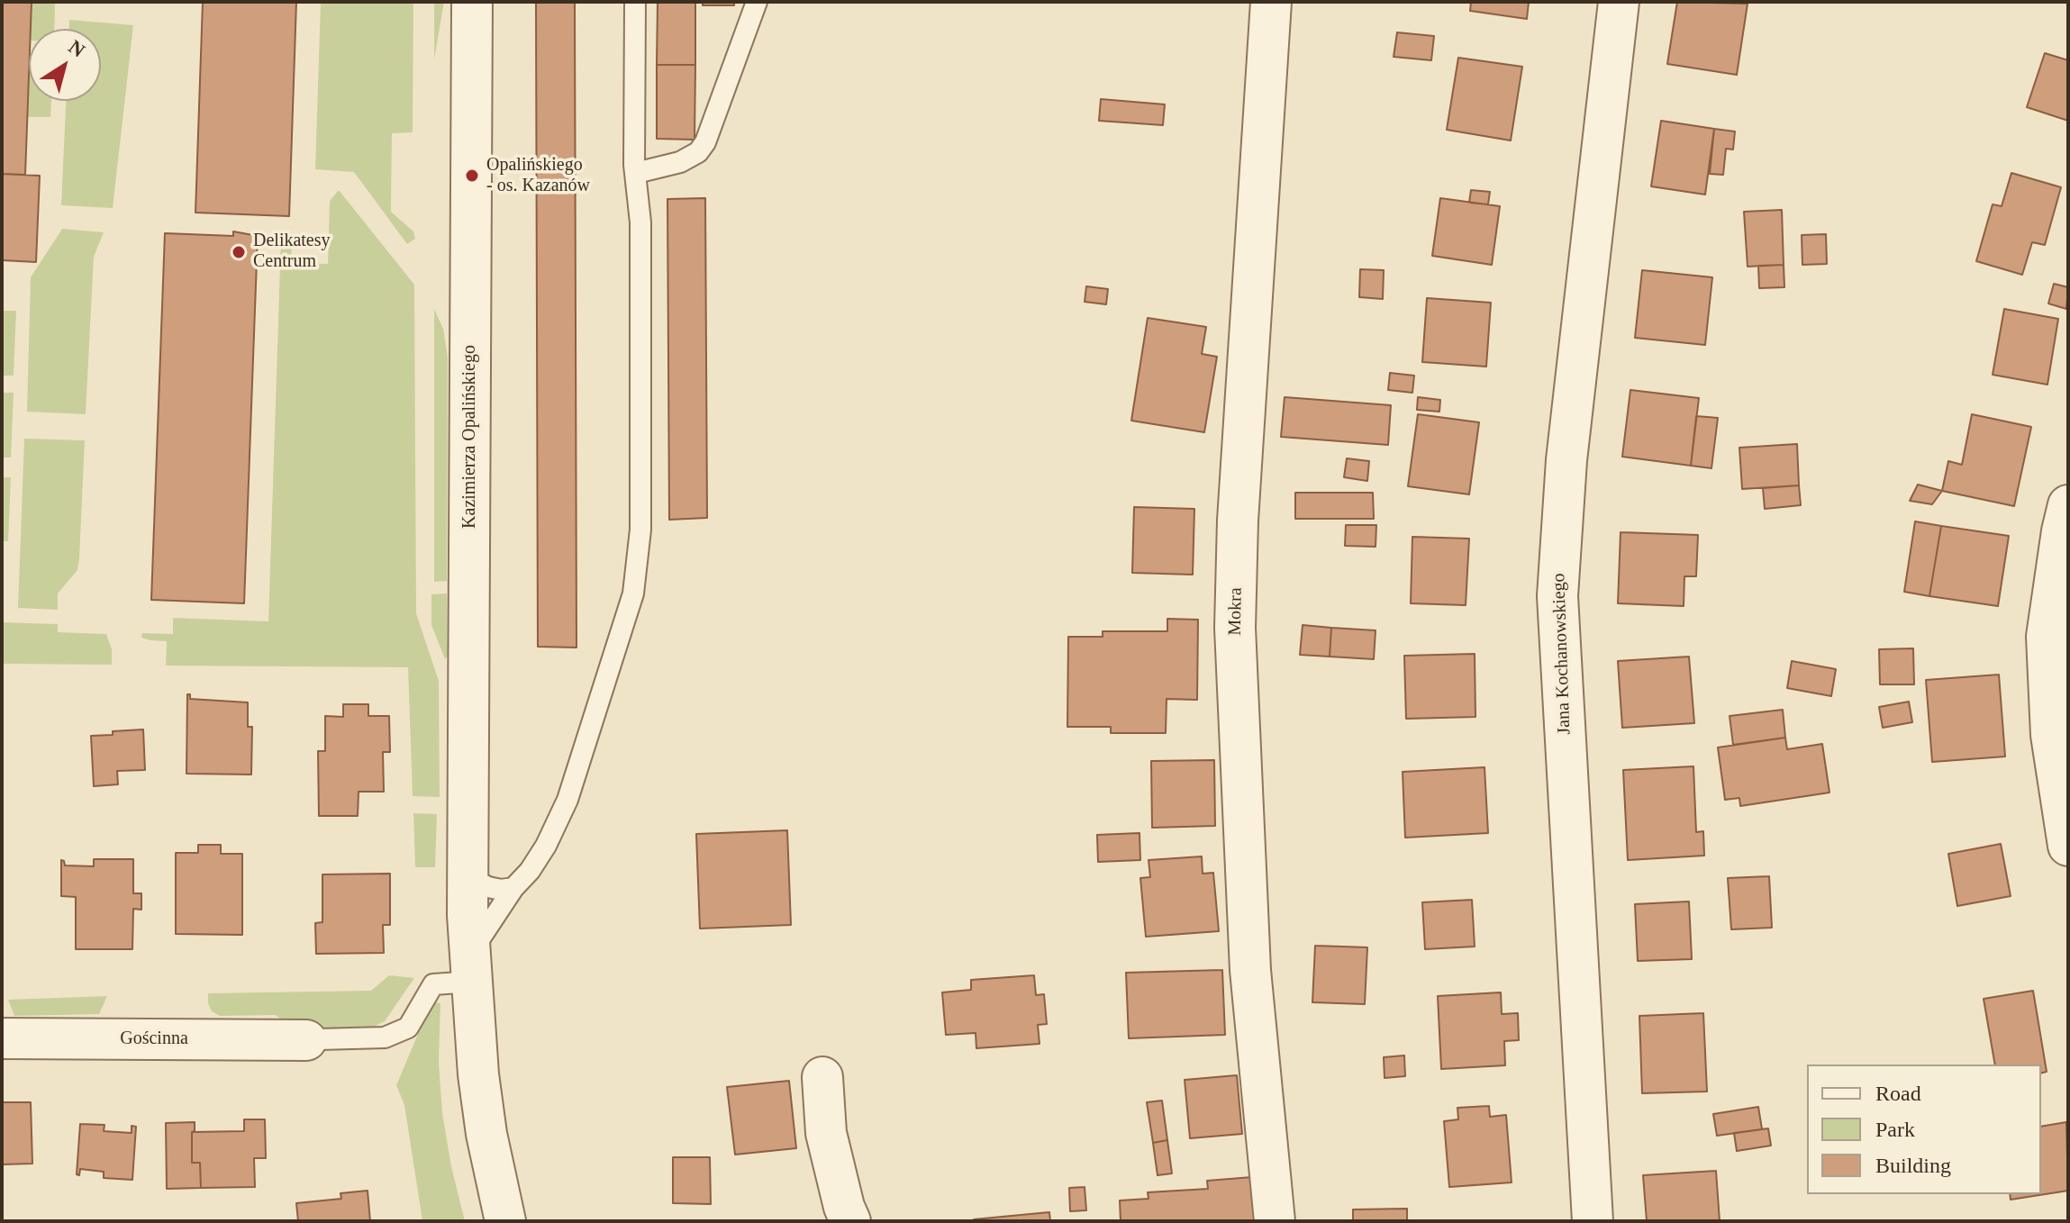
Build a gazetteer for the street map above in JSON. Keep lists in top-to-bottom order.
{
  "streets": {
    "street": [
      "Kazimierza Opalińskiego",
      "Mokra",
      "Jana Kochanowskiego",
      "Gościnna"
    ]
  },
  "crossings": [
    ["Kazimierza Opalińskiego", "Gościnna"]
  ],
  "places": ["Opalińskiego - os. Kazanów", "Delikatesy Centrum"],
  "legend": ["Road", "Park", "Building"],
  "north": "top right"
}
